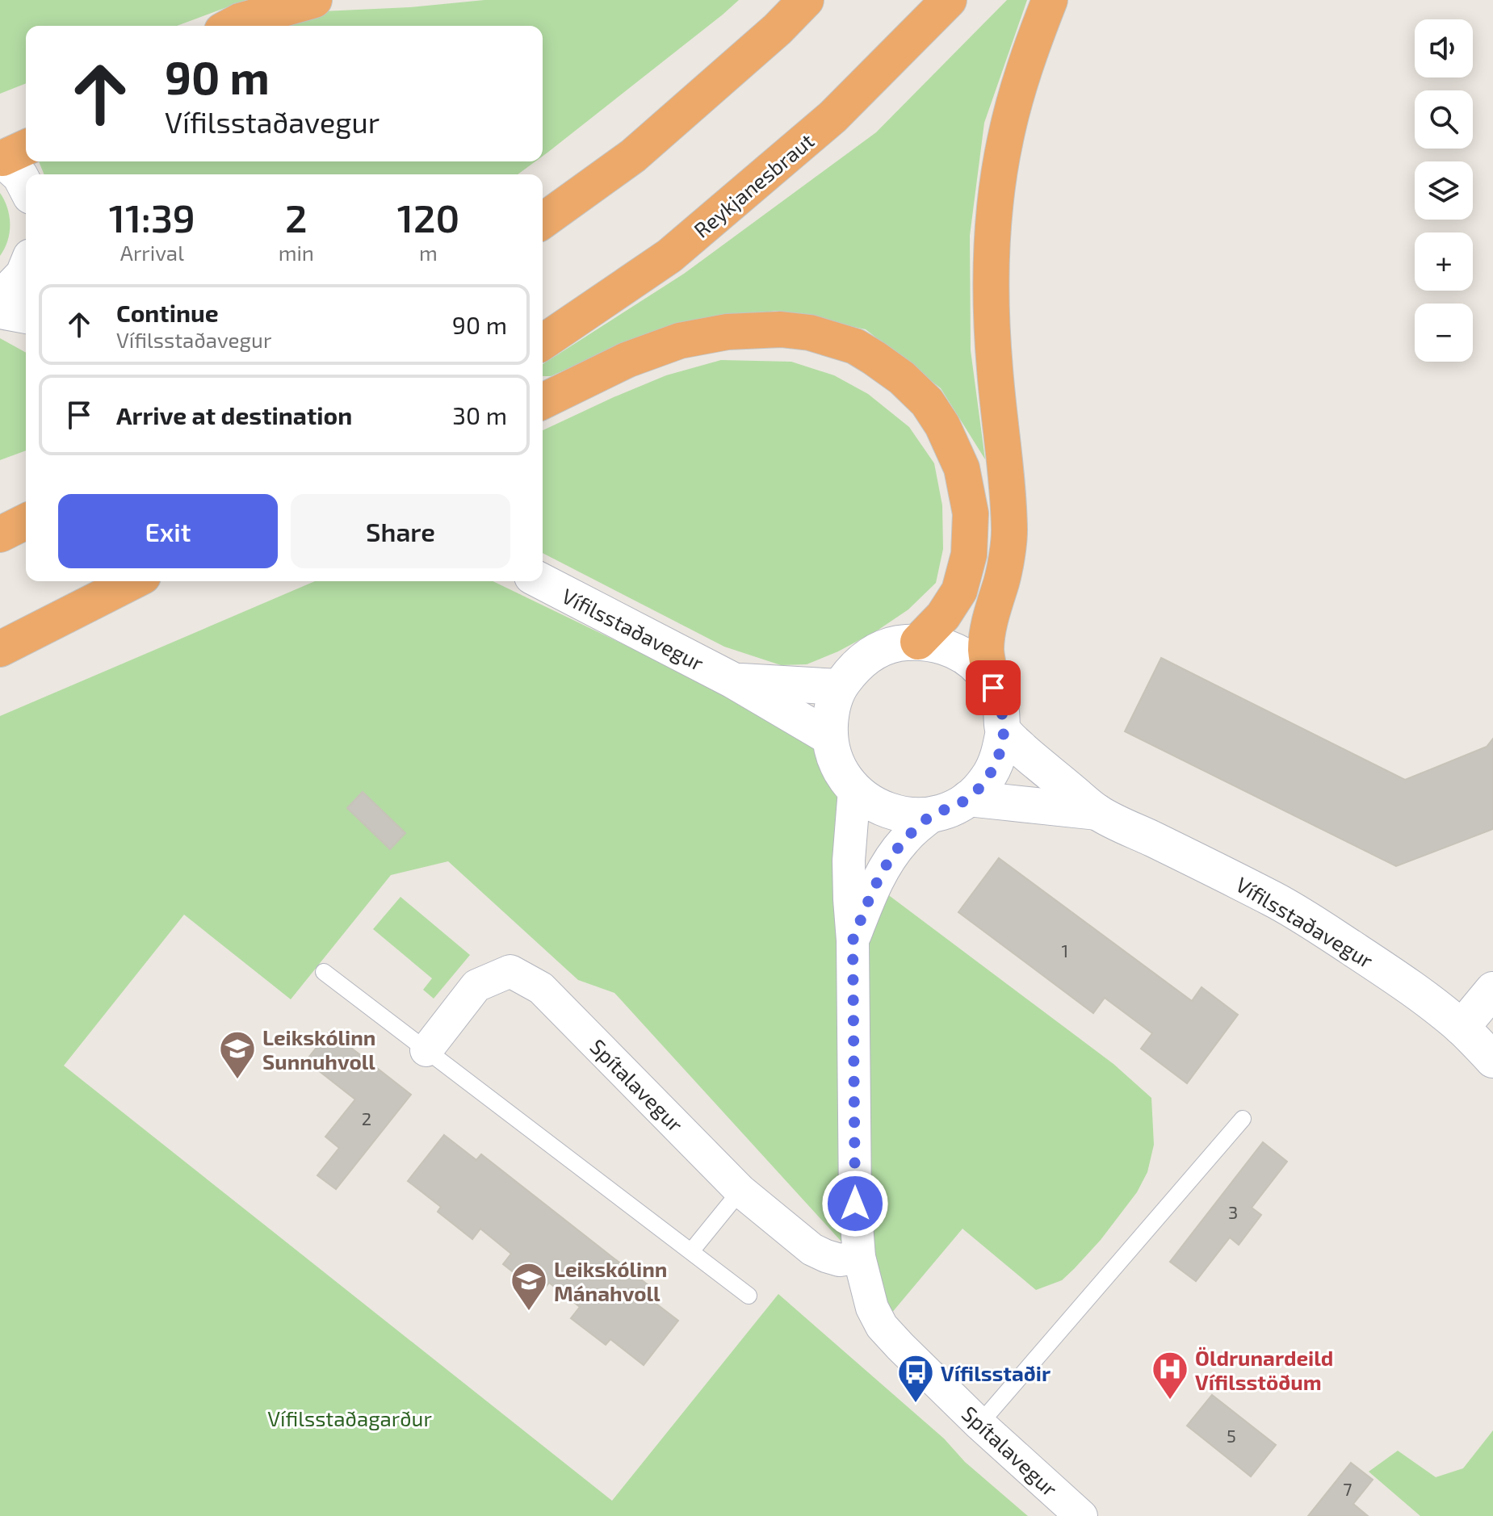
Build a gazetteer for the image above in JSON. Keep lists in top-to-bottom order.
{
  "streets": {
    "highway": ["Reykjanesbraut"],
    "main road": ["Vífilsstaðavegur"],
    "street": ["Spítalavegur"]
  },
  "crossings": [
    ["Vífilsstaðavegur", "Spítalavegur"]
  ],
  "parks": ["Vífilsstaðagarður"],
  "places": {
    "school or university": ["Leikskólinn Sunnuhvoll", "Leikskólinn Mánahvoll"],
    "hospital": ["Öldrunardeild Vífilsstöðum"],
    "bus stop": ["Vífilsstaðir"]
  },
  "house_numbers": [
    "1",
    "2",
    "3",
    "5",
    "7"
  ],
  "page": {
    "map_buttons": ["+", "−"],
    "turn": ["90 m", "Vífilsstaðavegur"],
    "eta": [
      "11:39",
      "Arrival",
      "2",
      "min",
      "120",
      "m"
    ],
    "list": [
      {
        "name": "Continue",
        "note": "Vífilsstaðavegur",
        "value": "90 m"
      },
      {
        "name": "Arrive at destination",
        "value": "30 m"
      }
    ],
    "buttons": ["Exit", "Share"]
  }
}
